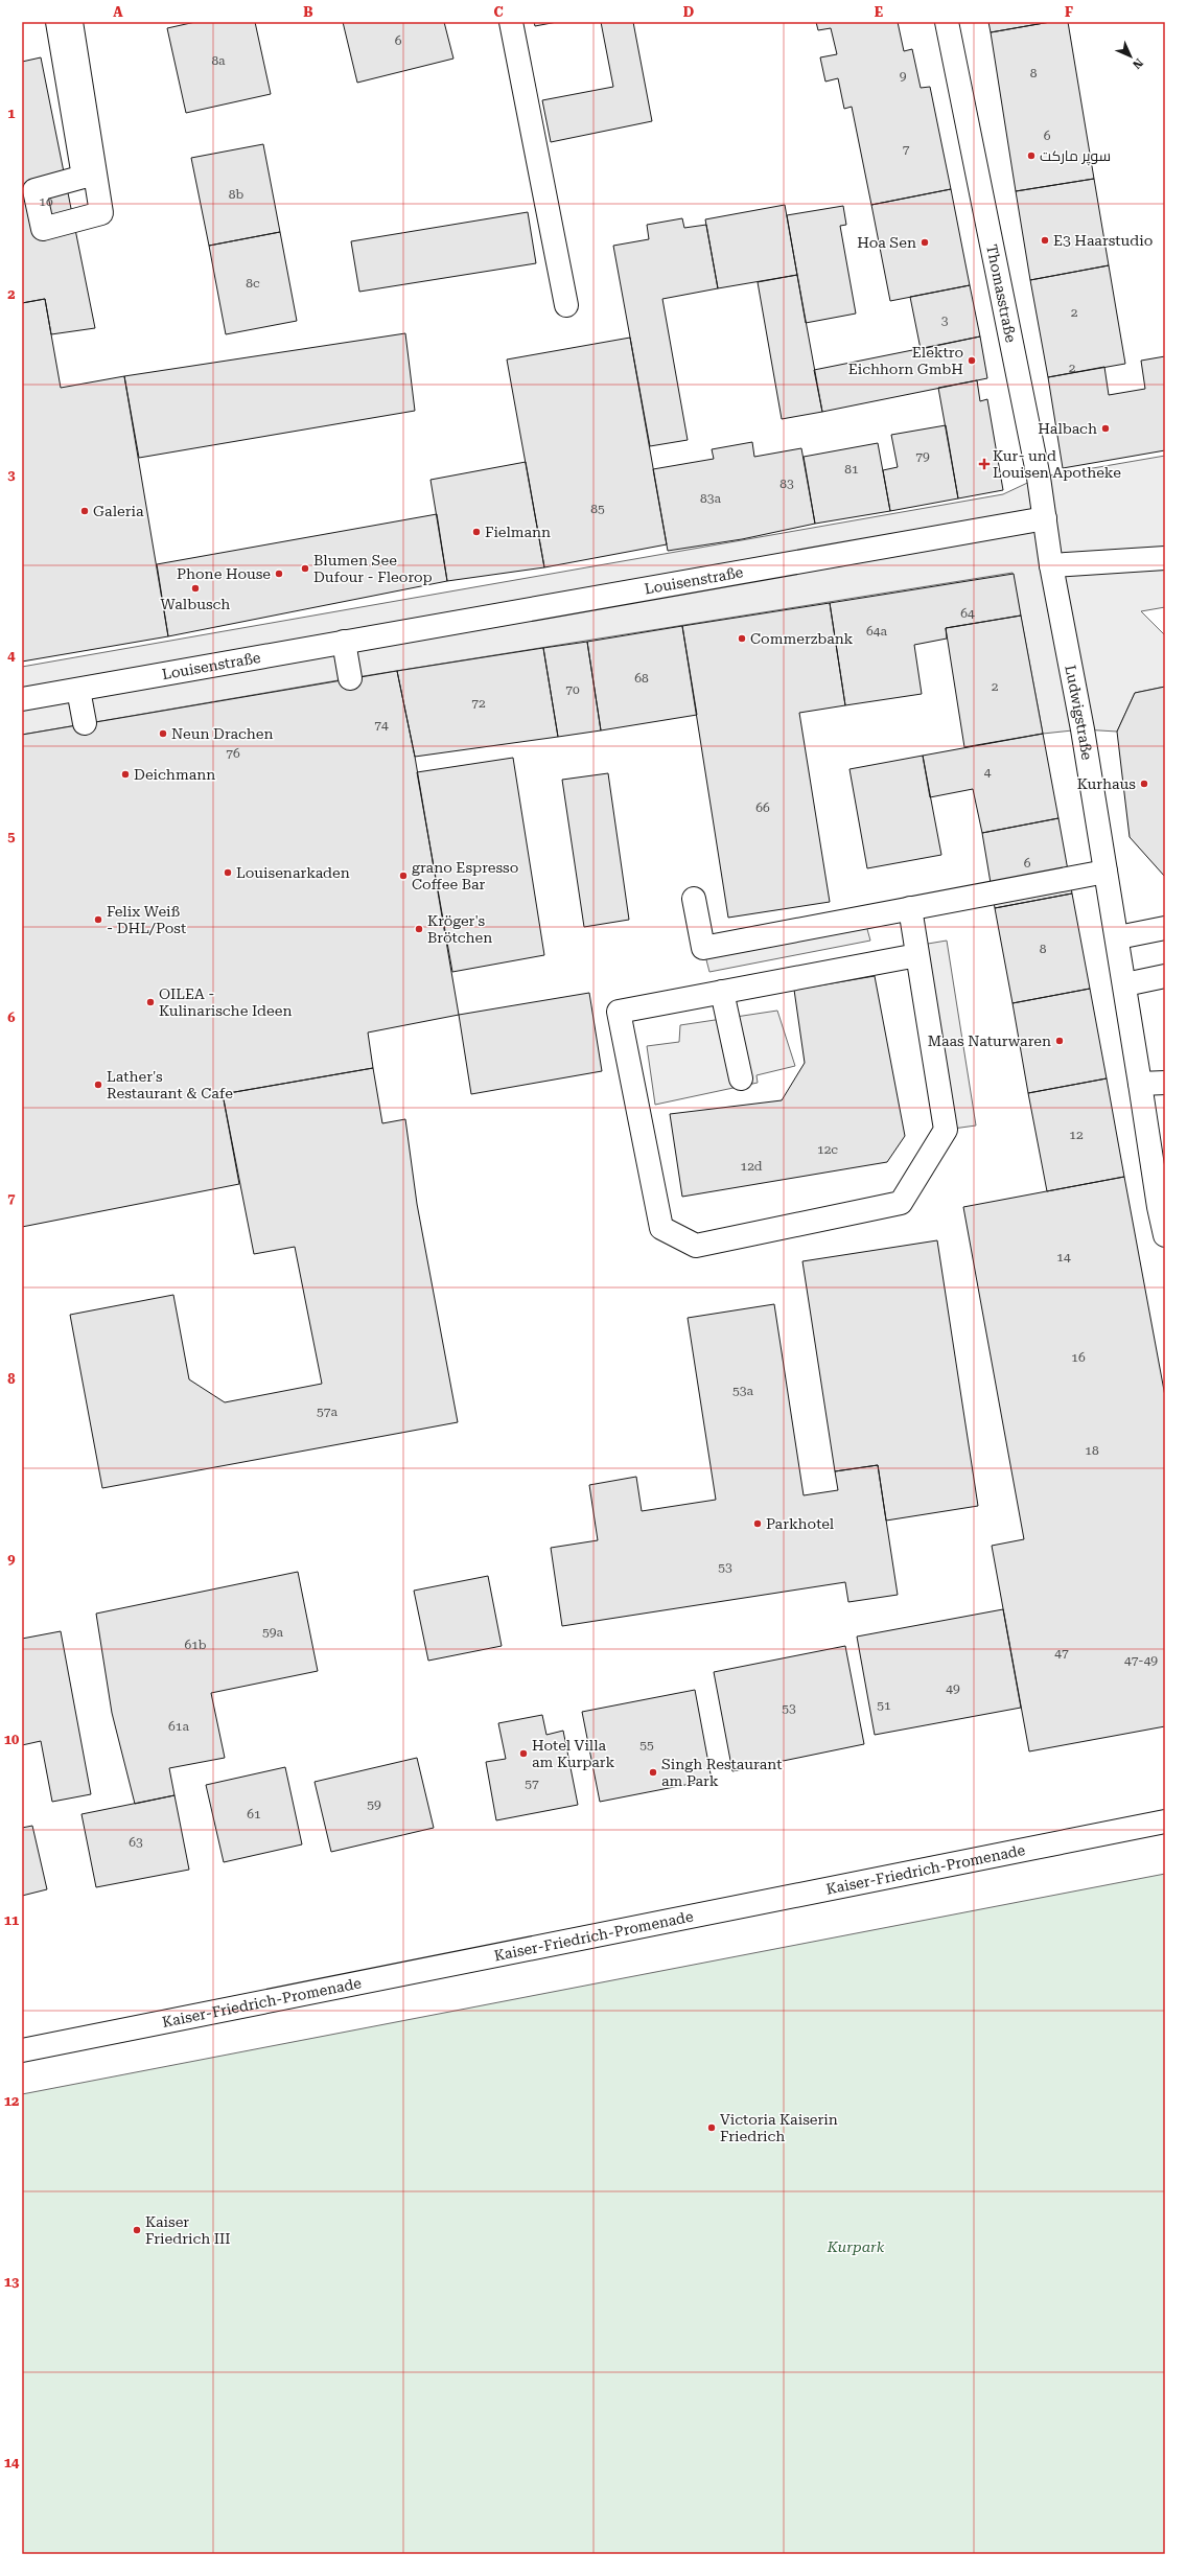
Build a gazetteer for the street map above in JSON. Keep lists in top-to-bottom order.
{
  "streets": {
    "street": [
      "Thomasstraße",
      "Louisenstraße",
      "Ludwigstraße",
      "Kaiser-Friedrich-Promenade"
    ]
  },
  "crossings": [
    ["Thomasstraße", "Louisenstraße"],
    ["Thomasstraße", "Ludwigstraße"]
  ],
  "parks": ["Kurpark"],
  "places": {
    "other": [
      "سوپر مارکت",
      "E3 Haarstudio",
      "Hoa Sen",
      "Elektro Eichhorn GmbH",
      "Halbach",
      "Galeria",
      "Fielmann",
      "Blumen See Dufour - Fleorop",
      "Phone House",
      "Walbusch",
      "Commerzbank",
      "Neun Drachen",
      "Deichmann",
      "Kurhaus",
      "Louisenarkaden",
      "grano Espresso Coffee Bar",
      "Felix Weiß - DHL/Post",
      "Kröger's Brötchen",
      "OILEA - Kulinarische Ideen",
      "Maas Naturwaren",
      "Lather's Restaurant & Cafe",
      "Parkhotel",
      "Hotel Villa am Kurpark",
      "Singh Restaurant am Park",
      "Victoria Kaiserin Friedrich",
      "Kaiser Friedrich III"
    ],
    "health": ["Kur- und Louisen Apotheke"]
  },
  "house_numbers": [
    "6",
    "8a",
    "8",
    "9",
    "6",
    "7",
    "8b",
    "10",
    "8c",
    "2",
    "3",
    "2",
    "79",
    "81",
    "83",
    "83a",
    "85",
    "64",
    "64a",
    "68",
    "2",
    "70",
    "72",
    "74",
    "76",
    "4",
    "66",
    "6",
    "8",
    "12",
    "12c",
    "12d",
    "14",
    "16",
    "53a",
    "57a",
    "18",
    "53",
    "59a",
    "61b",
    "47",
    "47-49",
    "49",
    "51",
    "53",
    "61a",
    "55",
    "57",
    "59",
    "61",
    "63"
  ],
  "north": "bottom right",
  "grid": {
    "columns": [
      "A",
      "B",
      "C",
      "D",
      "E",
      "F"
    ],
    "rows": [
      "1",
      "2",
      "3",
      "4",
      "5",
      "6",
      "7",
      "8",
      "9",
      "10",
      "11",
      "12",
      "13",
      "14"
    ]
  }
}
